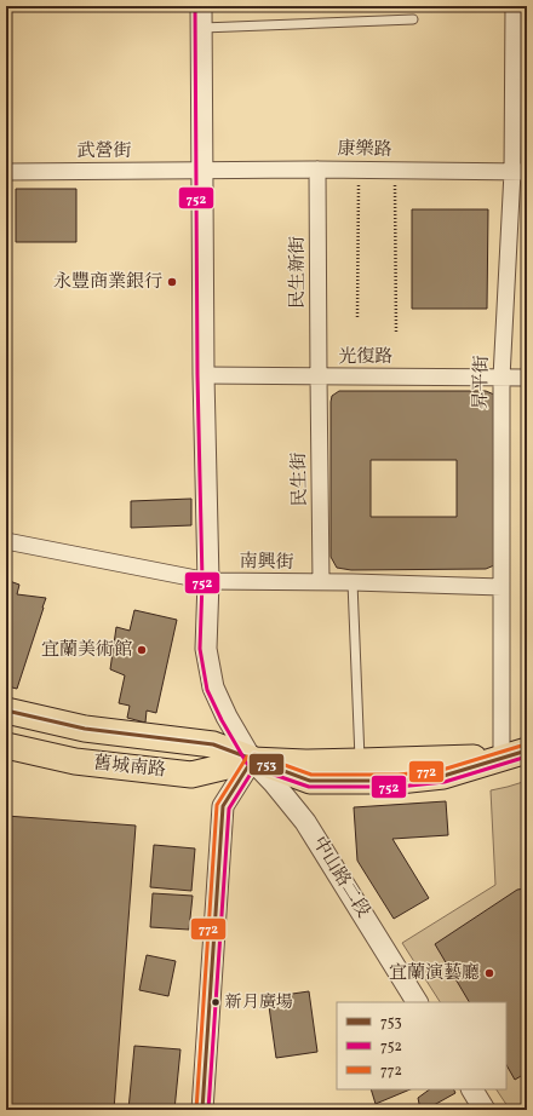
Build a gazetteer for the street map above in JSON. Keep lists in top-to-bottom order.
{
  "streets": {
    "main road": ["舊城南路"],
    "street": [
      "康樂路",
      "武營街",
      "民生新街",
      "光復路",
      "昇平街",
      "民生街",
      "南興街",
      "中山路二段"
    ]
  },
  "crossings": [
    ["康樂路", "武營街"],
    ["康樂路", "民生新街"],
    ["康樂路", "昇平街"],
    ["康樂路", "中山路二段"],
    ["武營街", "中山路二段"],
    ["民生新街", "光復路"],
    ["民生新街", "民生街"],
    ["光復路", "昇平街"],
    ["光復路", "民生街"],
    ["光復路", "中山路二段"],
    ["昇平街", "南興街"],
    ["昇平街", "舊城南路"],
    ["民生街", "南興街"],
    ["南興街", "中山路二段"],
    ["舊城南路", "中山路二段"]
  ],
  "places": [
    "永豐商業銀行",
    "宜蘭美術館",
    "宜蘭演藝廳",
    "新月廣場"
  ],
  "lines": ["transit line 752", "transit line 753", "transit line 772"],
  "legend": ["753", "752", "772"]
}
